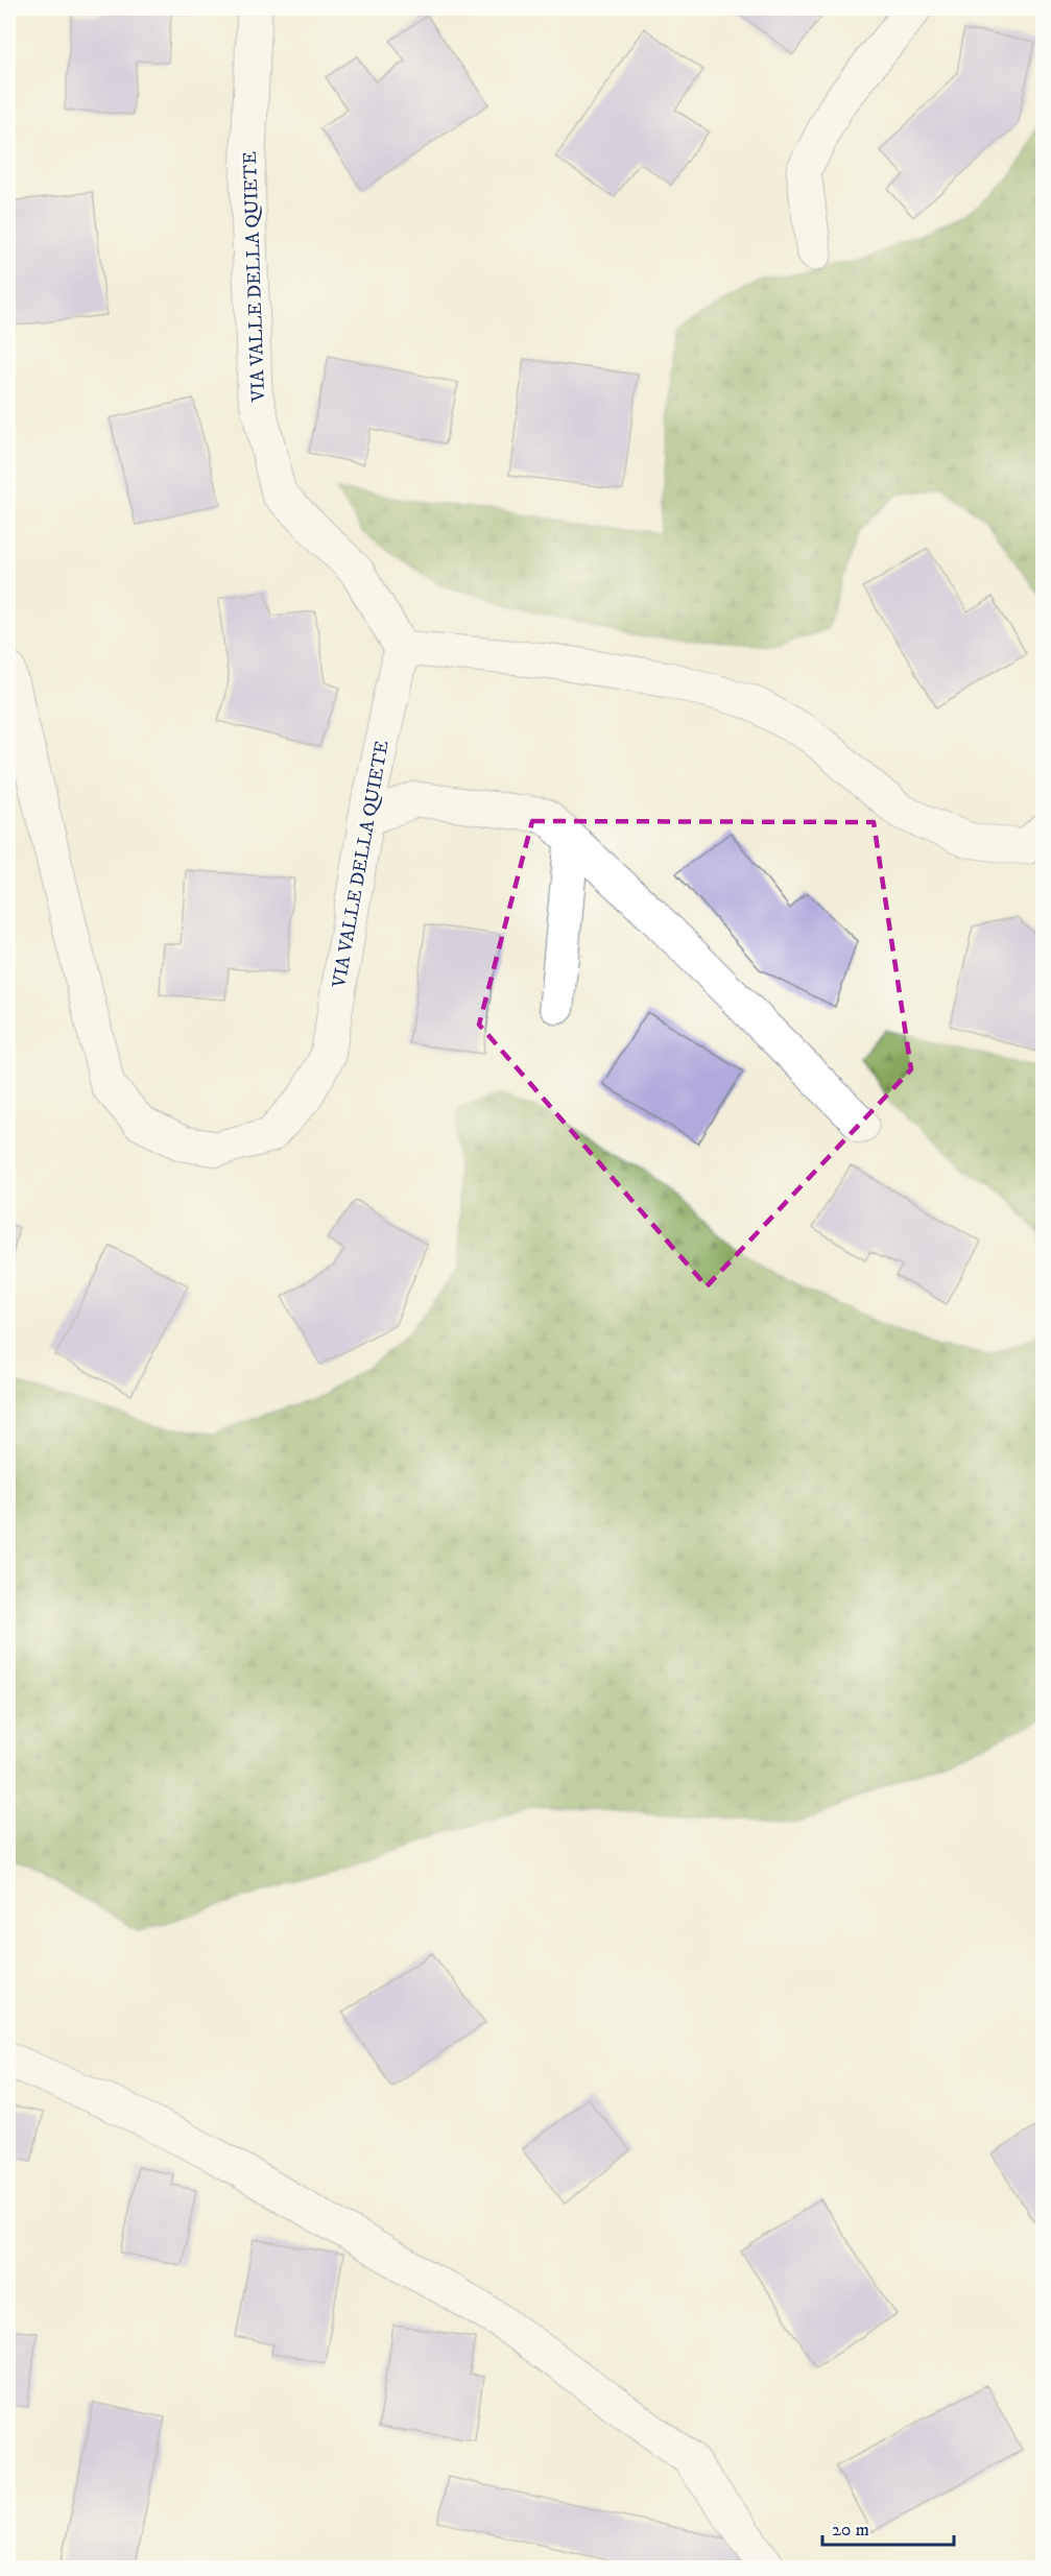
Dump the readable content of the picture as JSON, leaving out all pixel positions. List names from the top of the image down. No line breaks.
{"streets":{"street":["VIA VALLE DELLA QUIETE"]},"scale_bar":"20 m"}
